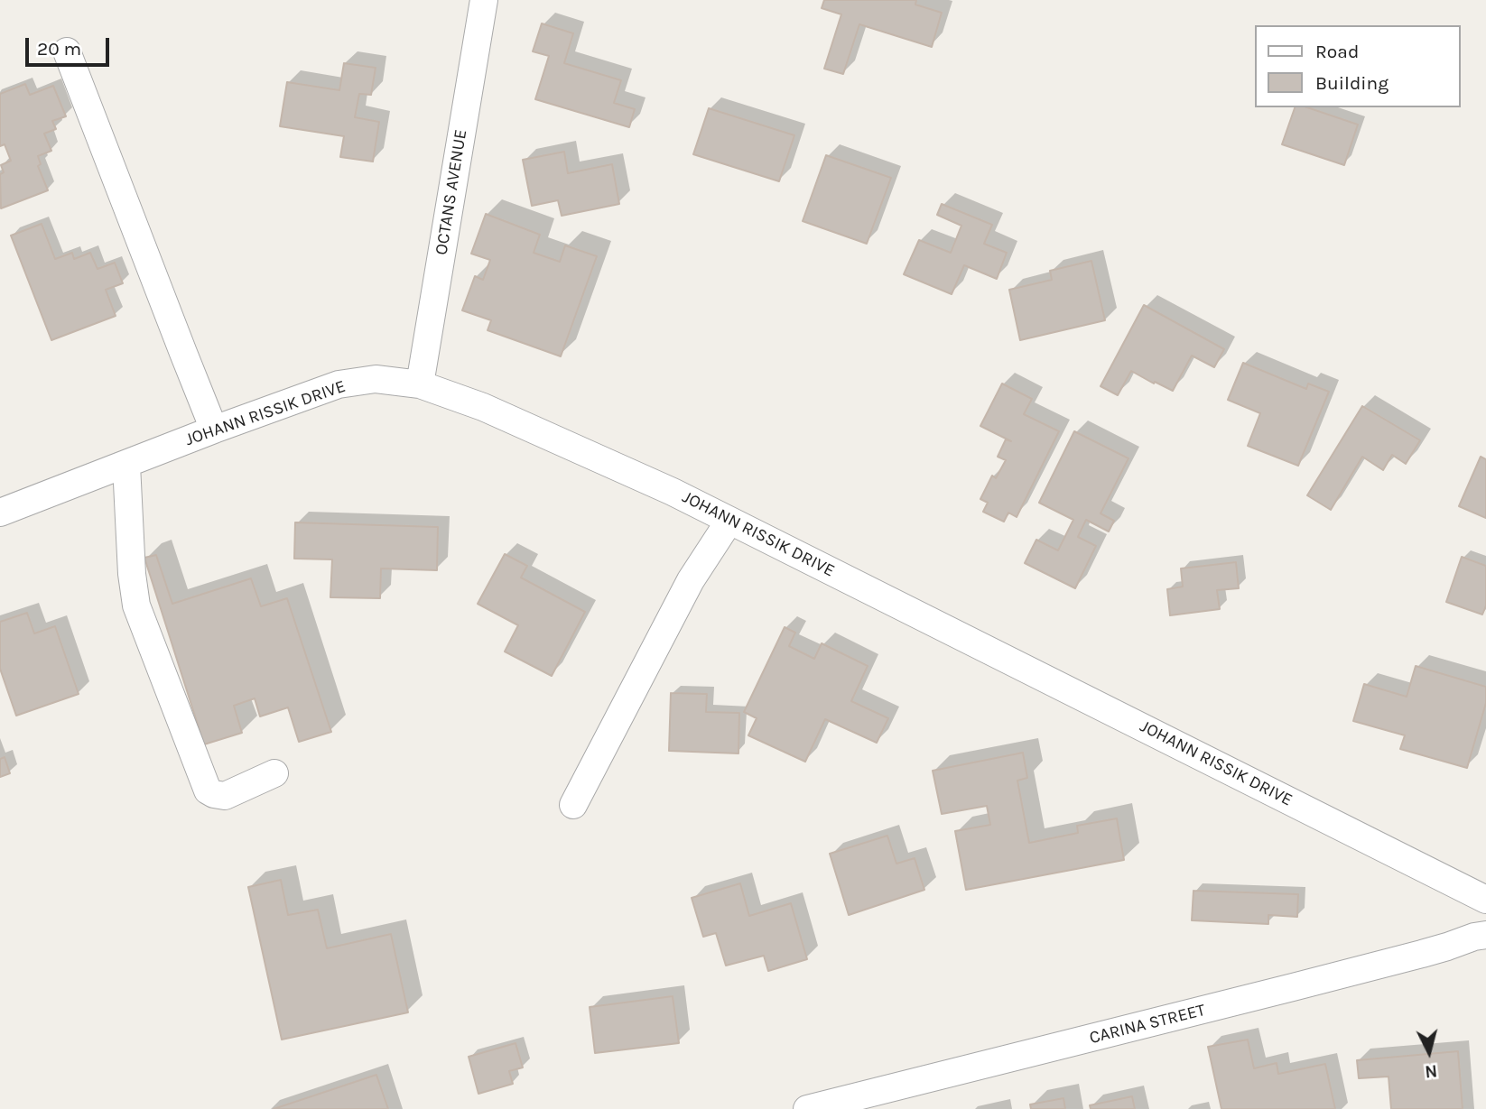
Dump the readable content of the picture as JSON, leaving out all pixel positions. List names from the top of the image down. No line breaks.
{"streets":{"street":["OCTANS AVENUE","JOHANN RISSIK DRIVE","CARINA STREET"]},"crossings":[["OCTANS AVENUE","JOHANN RISSIK DRIVE"]],"legend":["Road","Building"],"scale_bar":"20 m","north":"bottom"}
